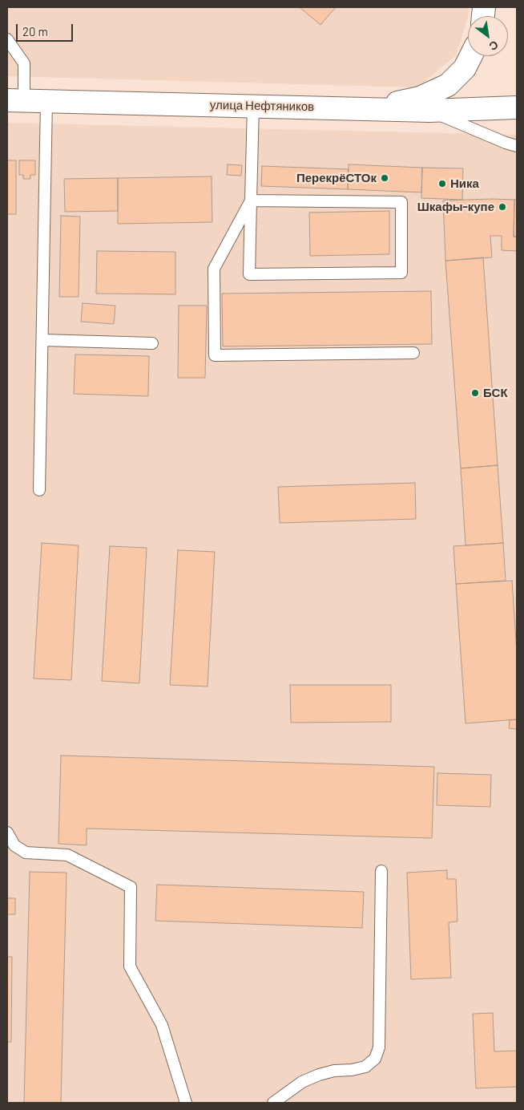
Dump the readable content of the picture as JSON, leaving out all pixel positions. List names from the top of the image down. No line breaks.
{"streets":{"main road":["улица Нефтяников"]},"places":["ПерекрёСТОк","Ника","Шкафы-купе","БСК"],"scale_bar":"20 m","north":"bottom right"}
